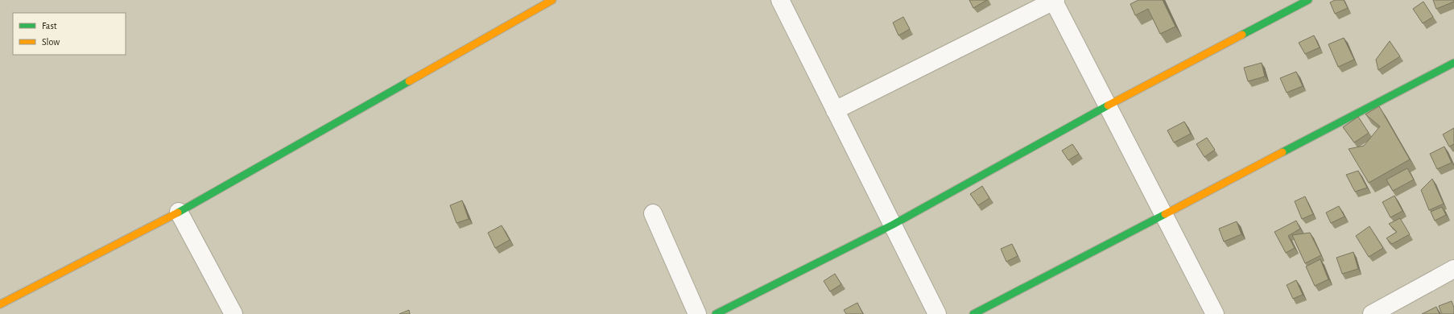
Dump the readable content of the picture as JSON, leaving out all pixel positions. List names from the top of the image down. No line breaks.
{"legend":["Fast","Slow"]}
